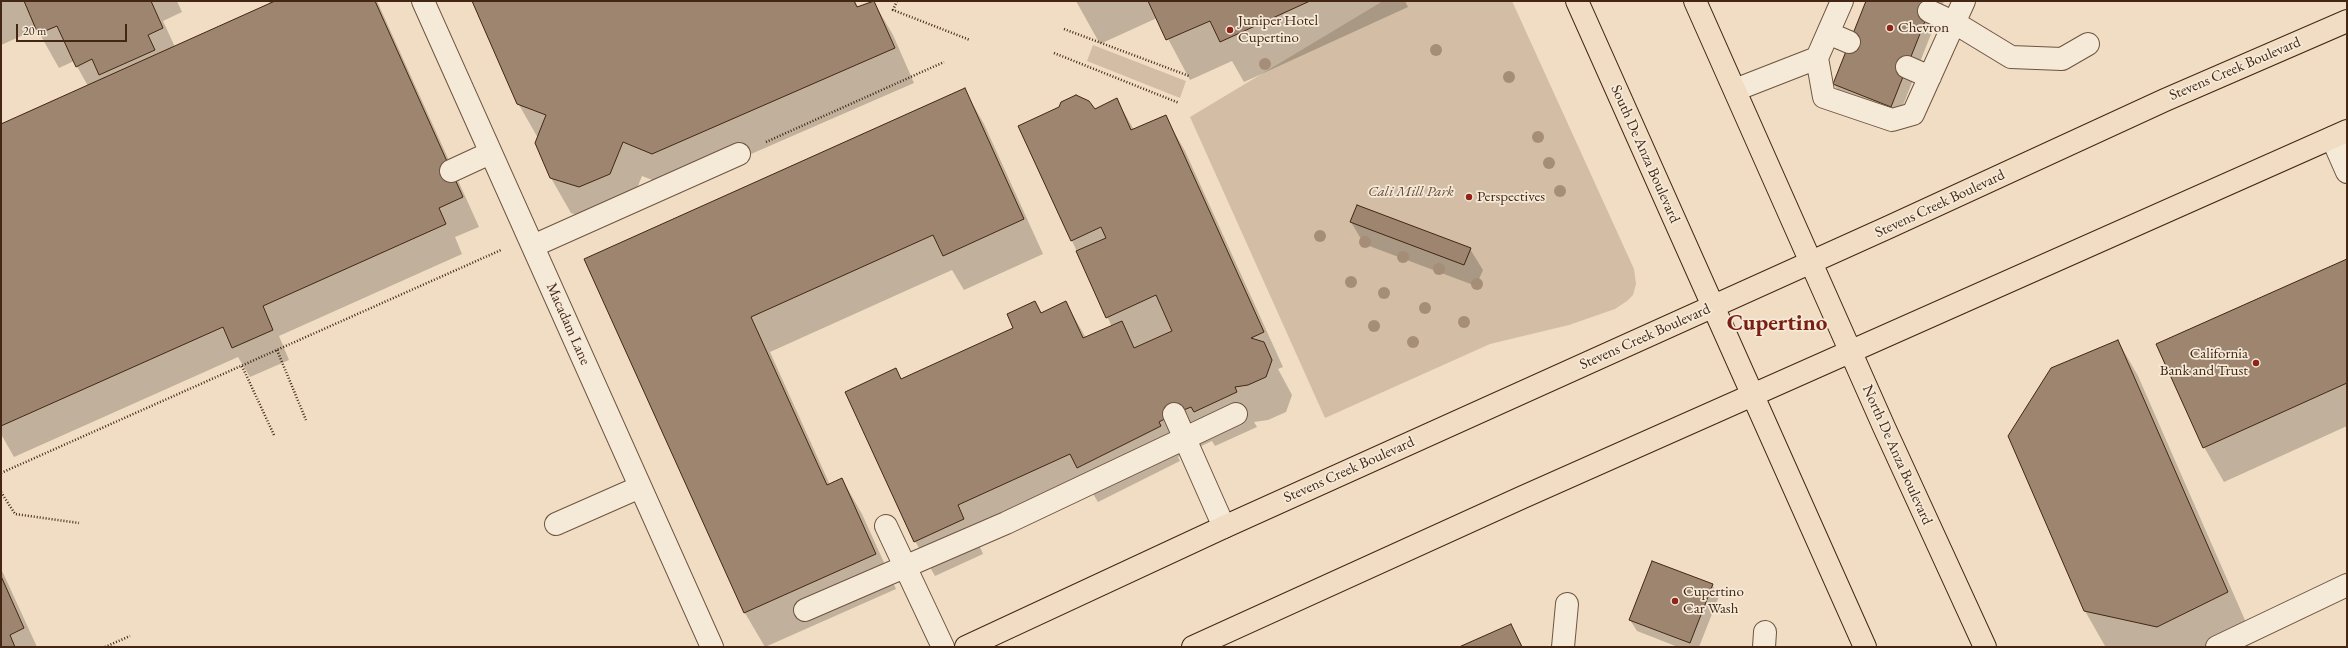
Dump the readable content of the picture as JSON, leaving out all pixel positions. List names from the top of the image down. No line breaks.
{"streets":{"main road":["Stevens Creek Boulevard","South De Anza Boulevard","North De Anza Boulevard"],"lane":["Macadam Lane"]},"crossings":[["Stevens Creek Boulevard","South De Anza Boulevard"],["Stevens Creek Boulevard","North De Anza Boulevard"]],"districts":["Cupertino"],"parks":["Cali Mill Park"],"places":["Chevron","Juniper Hotel Cupertino","Perspectives","California Bank and Trust","Cupertino Car Wash"],"scale_bar":"20 m"}
